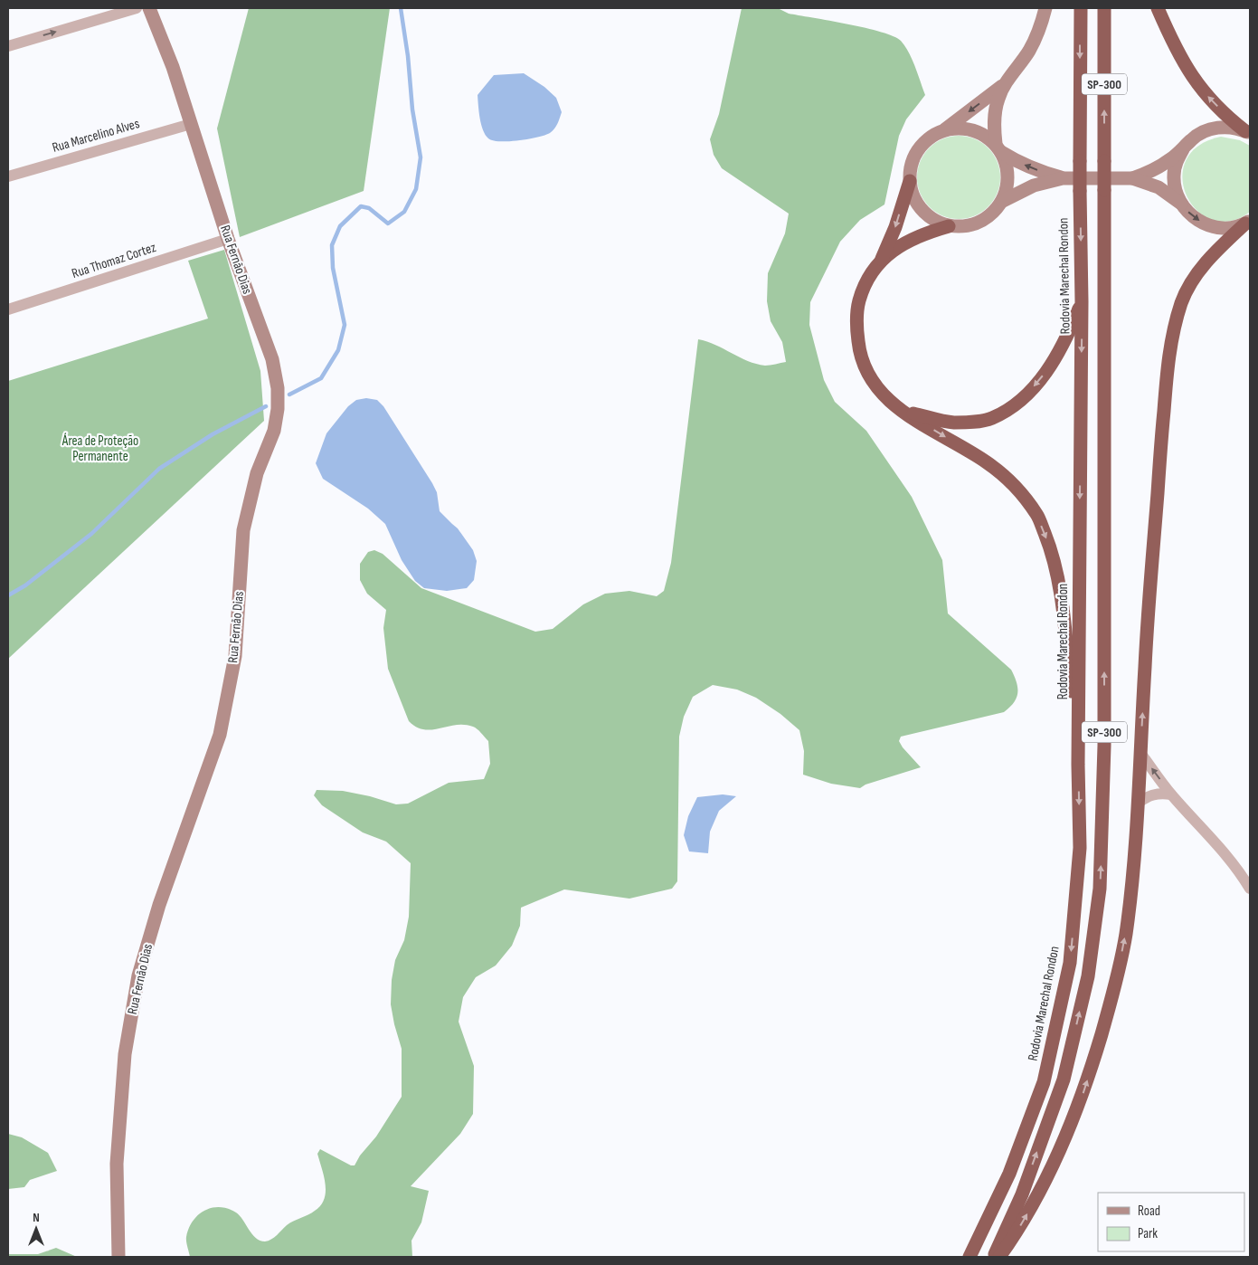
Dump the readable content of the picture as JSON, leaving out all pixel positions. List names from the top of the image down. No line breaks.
{"streets":{"highway":["SP-300","Rodovia Marechal Rondon"],"street":["Rua Marcelino Alves","Rua Fernão Dias","Rua Thomaz Cortez"]},"crossings":[["Rua Marcelino Alves","Rua Fernão Dias"],["Rua Fernão Dias","Rua Thomaz Cortez"]],"parks":["Área de Proteção Permanente"],"legend":["Road","Park"],"north":"top"}
